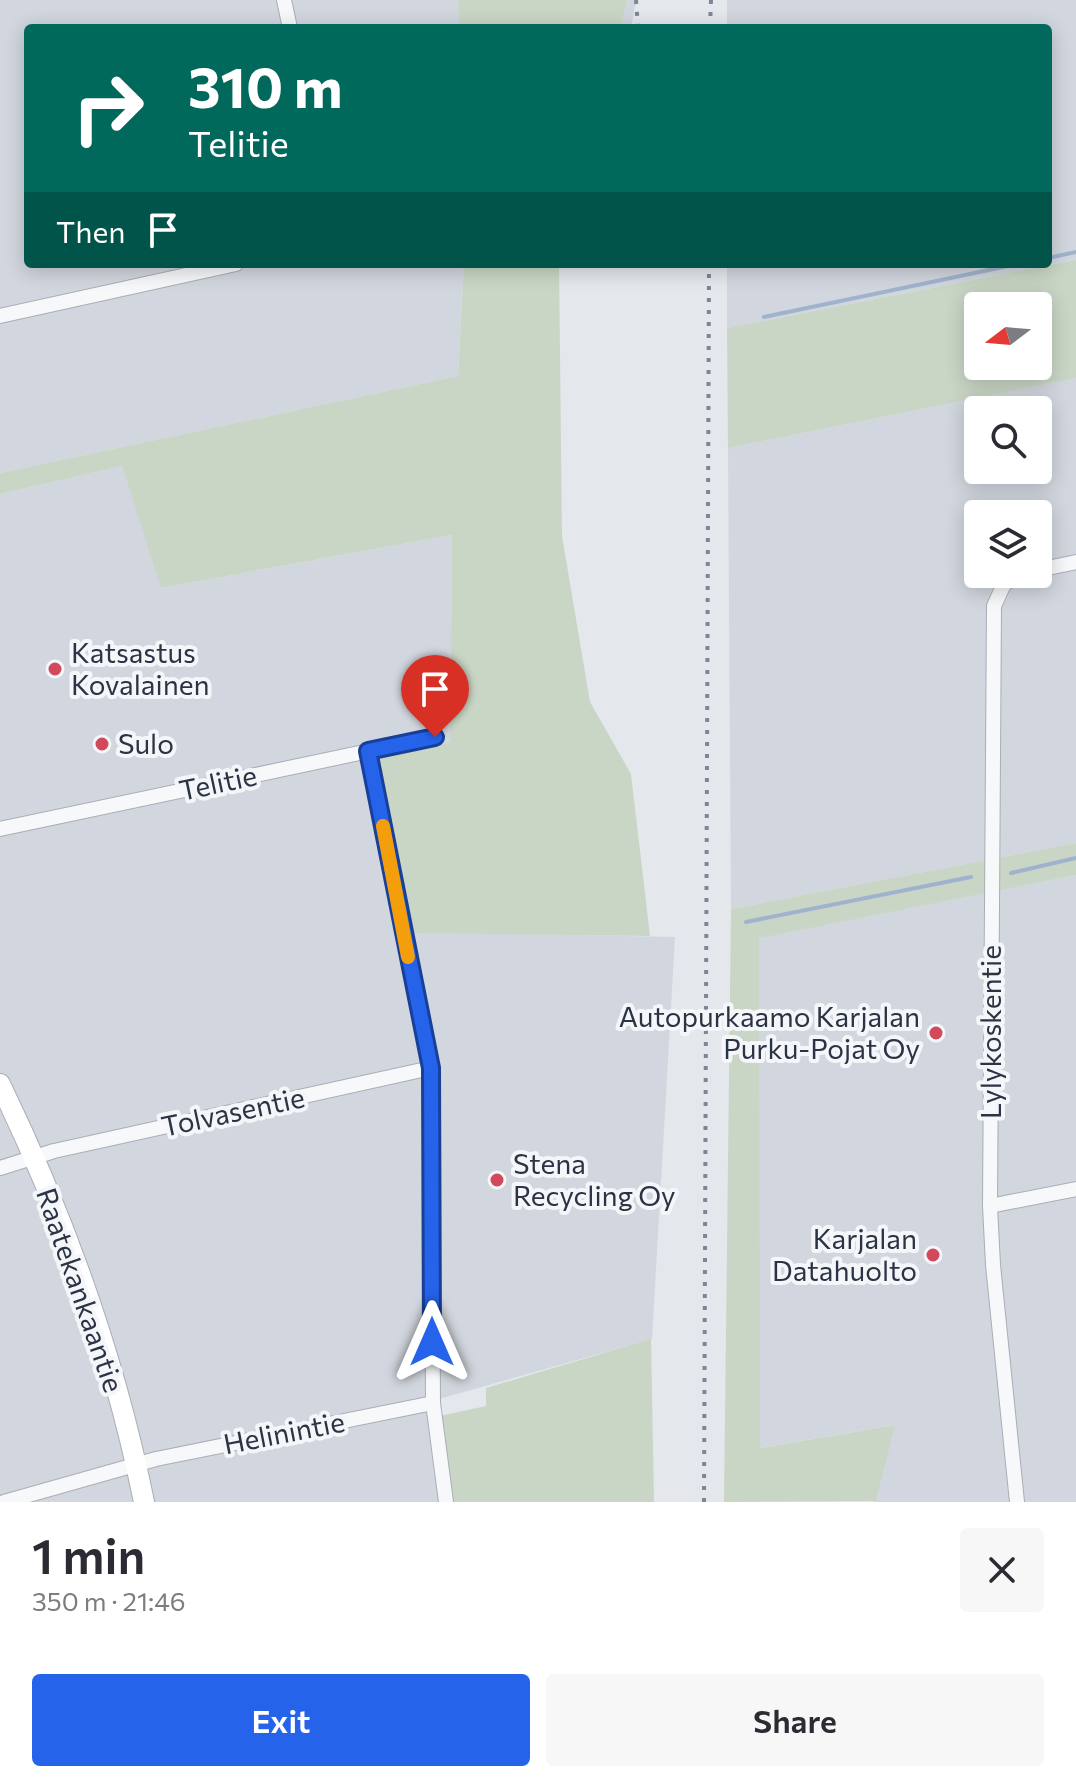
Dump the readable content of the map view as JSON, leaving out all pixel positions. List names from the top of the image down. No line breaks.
{"streets":{"main road":["Raatekankaantie"],"street":["Telitie","Lylykoskentie","Tolvasentie","Helinintie"]},"crossings":[["Tolvasentie","Raatekankaantie"],["Raatekankaantie","Helinintie"]],"places":["Katsastus Kovalainen","Sulo","Autopurkaamo Karjalan Purku-Pojat Oy","Stena Recycling Oy","Karjalan Datahuolto"],"north":"left","page":{"turn":["310 m","Telitie"],"then":"Then","heading":["1 min","350 m · 21:46"],"buttons":["Exit","Share"]}}
